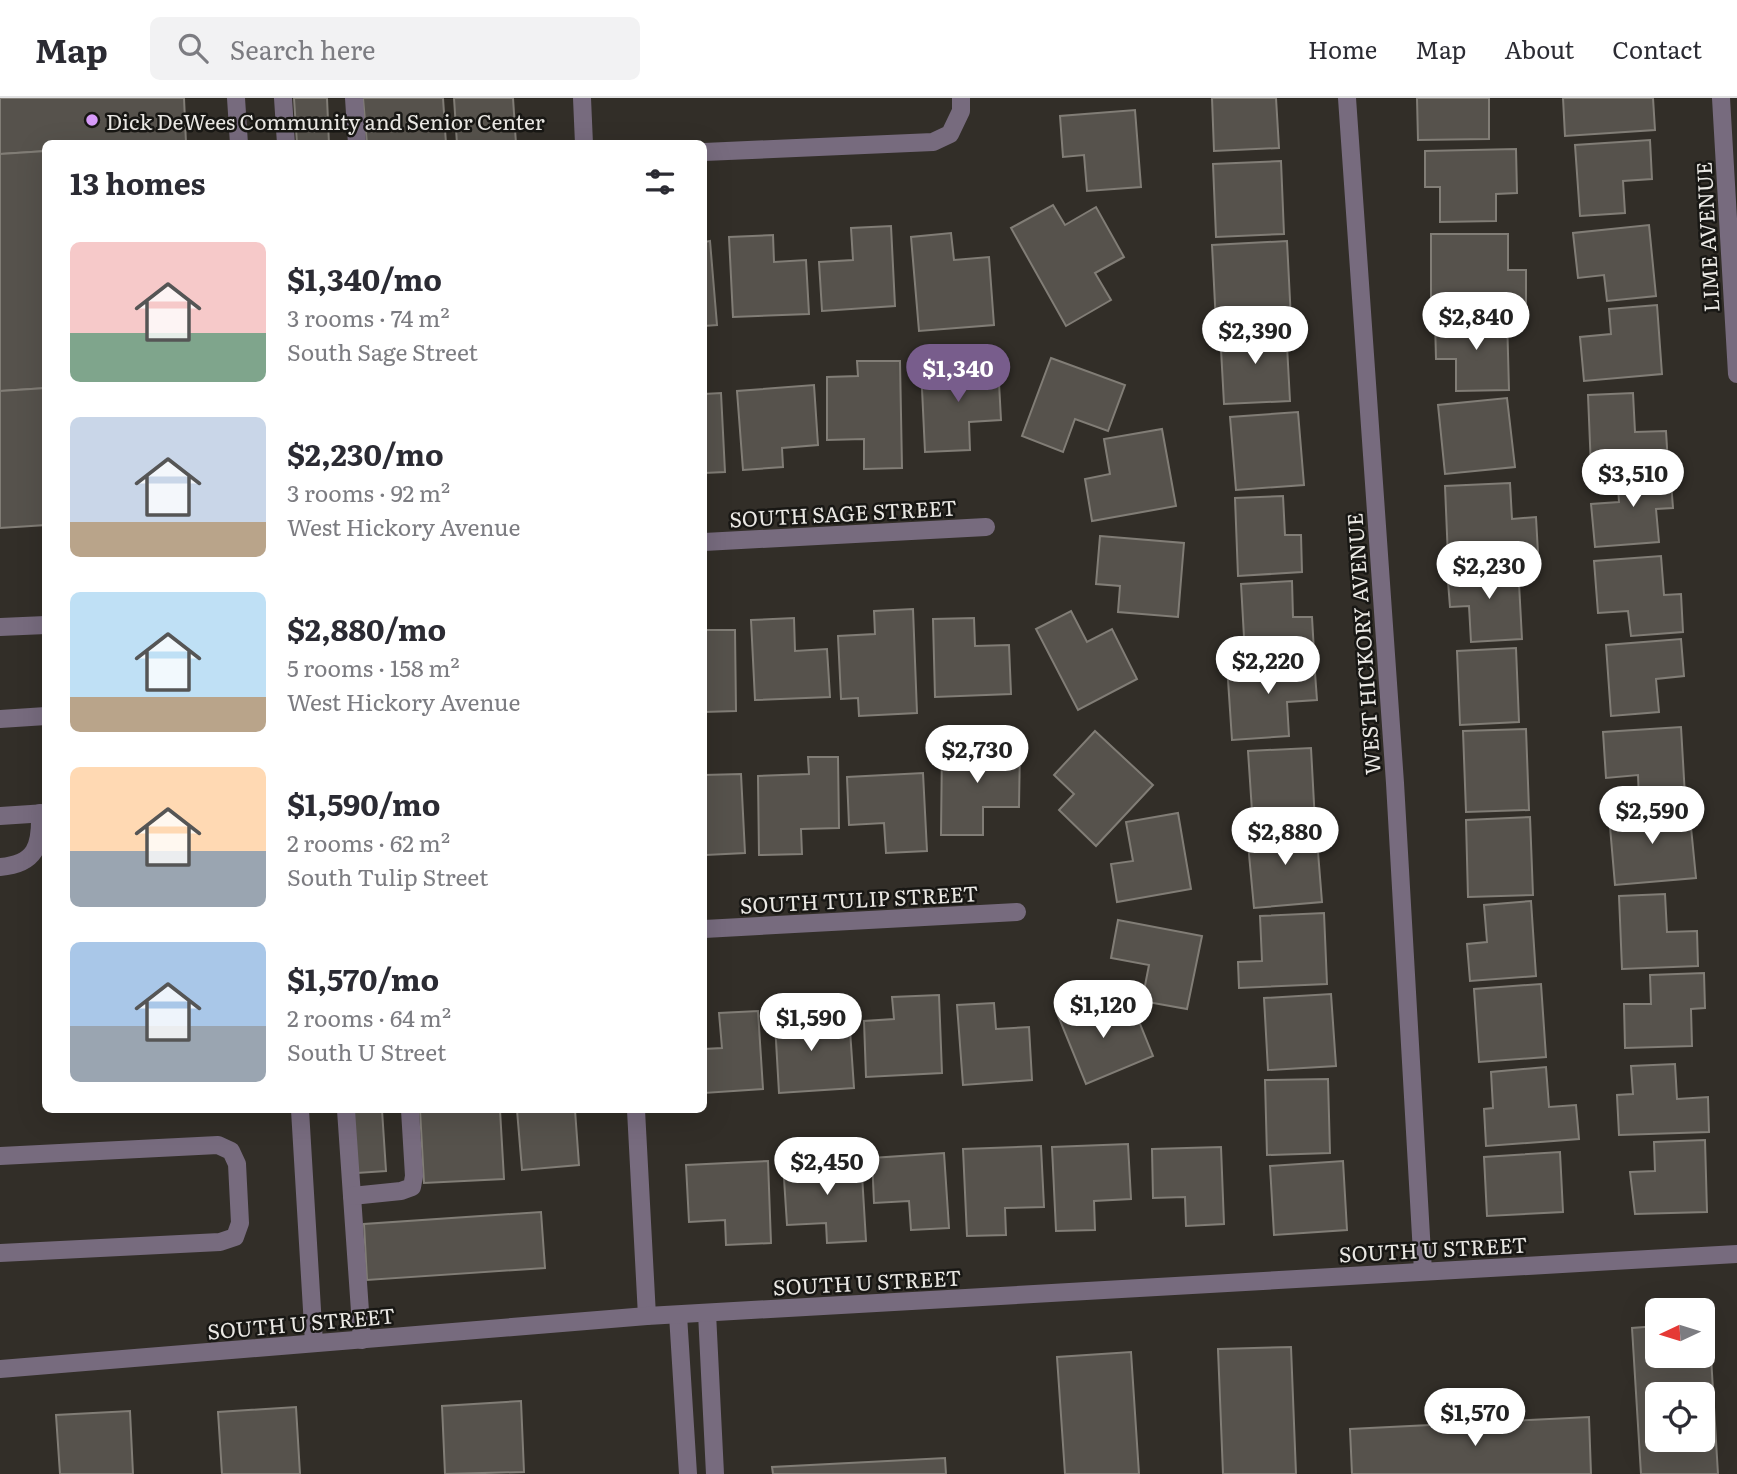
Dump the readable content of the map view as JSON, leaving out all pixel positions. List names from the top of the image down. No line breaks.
{"streets":{"street":["LIME AVENUE","SOUTH SAGE STREET","WEST HICKORY AVENUE","SOUTH TULIP STREET","SOUTH U STREET"]},"crossings":[["WEST HICKORY AVENUE","SOUTH U STREET"]],"places":["Dick DeWees Community and Senior Center"],"north":"left","page":{"header":"Map","search":"Search here","nav":["Home","Map","About","Contact"],"heading":"13 homes","list":[{"name":"$1,340/mo","note":"3 rooms · 74 m² · South Sage Street"},{"name":"$2,230/mo","note":"3 rooms · 92 m² · West Hickory Avenue"},{"name":"$2,880/mo","note":"5 rooms · 158 m² · West Hickory Avenue"},{"name":"$1,590/mo","note":"2 rooms · 62 m² · South Tulip Street"},{"name":"$1,570/mo","note":"2 rooms · 64 m² · South U Street"}],"price":["$2,840","$2,390","$1,340","$3,510","$2,230","$2,220","$2,730","$2,590","$2,880","$1,120","$1,590","$2,450","$1,570"]}}
